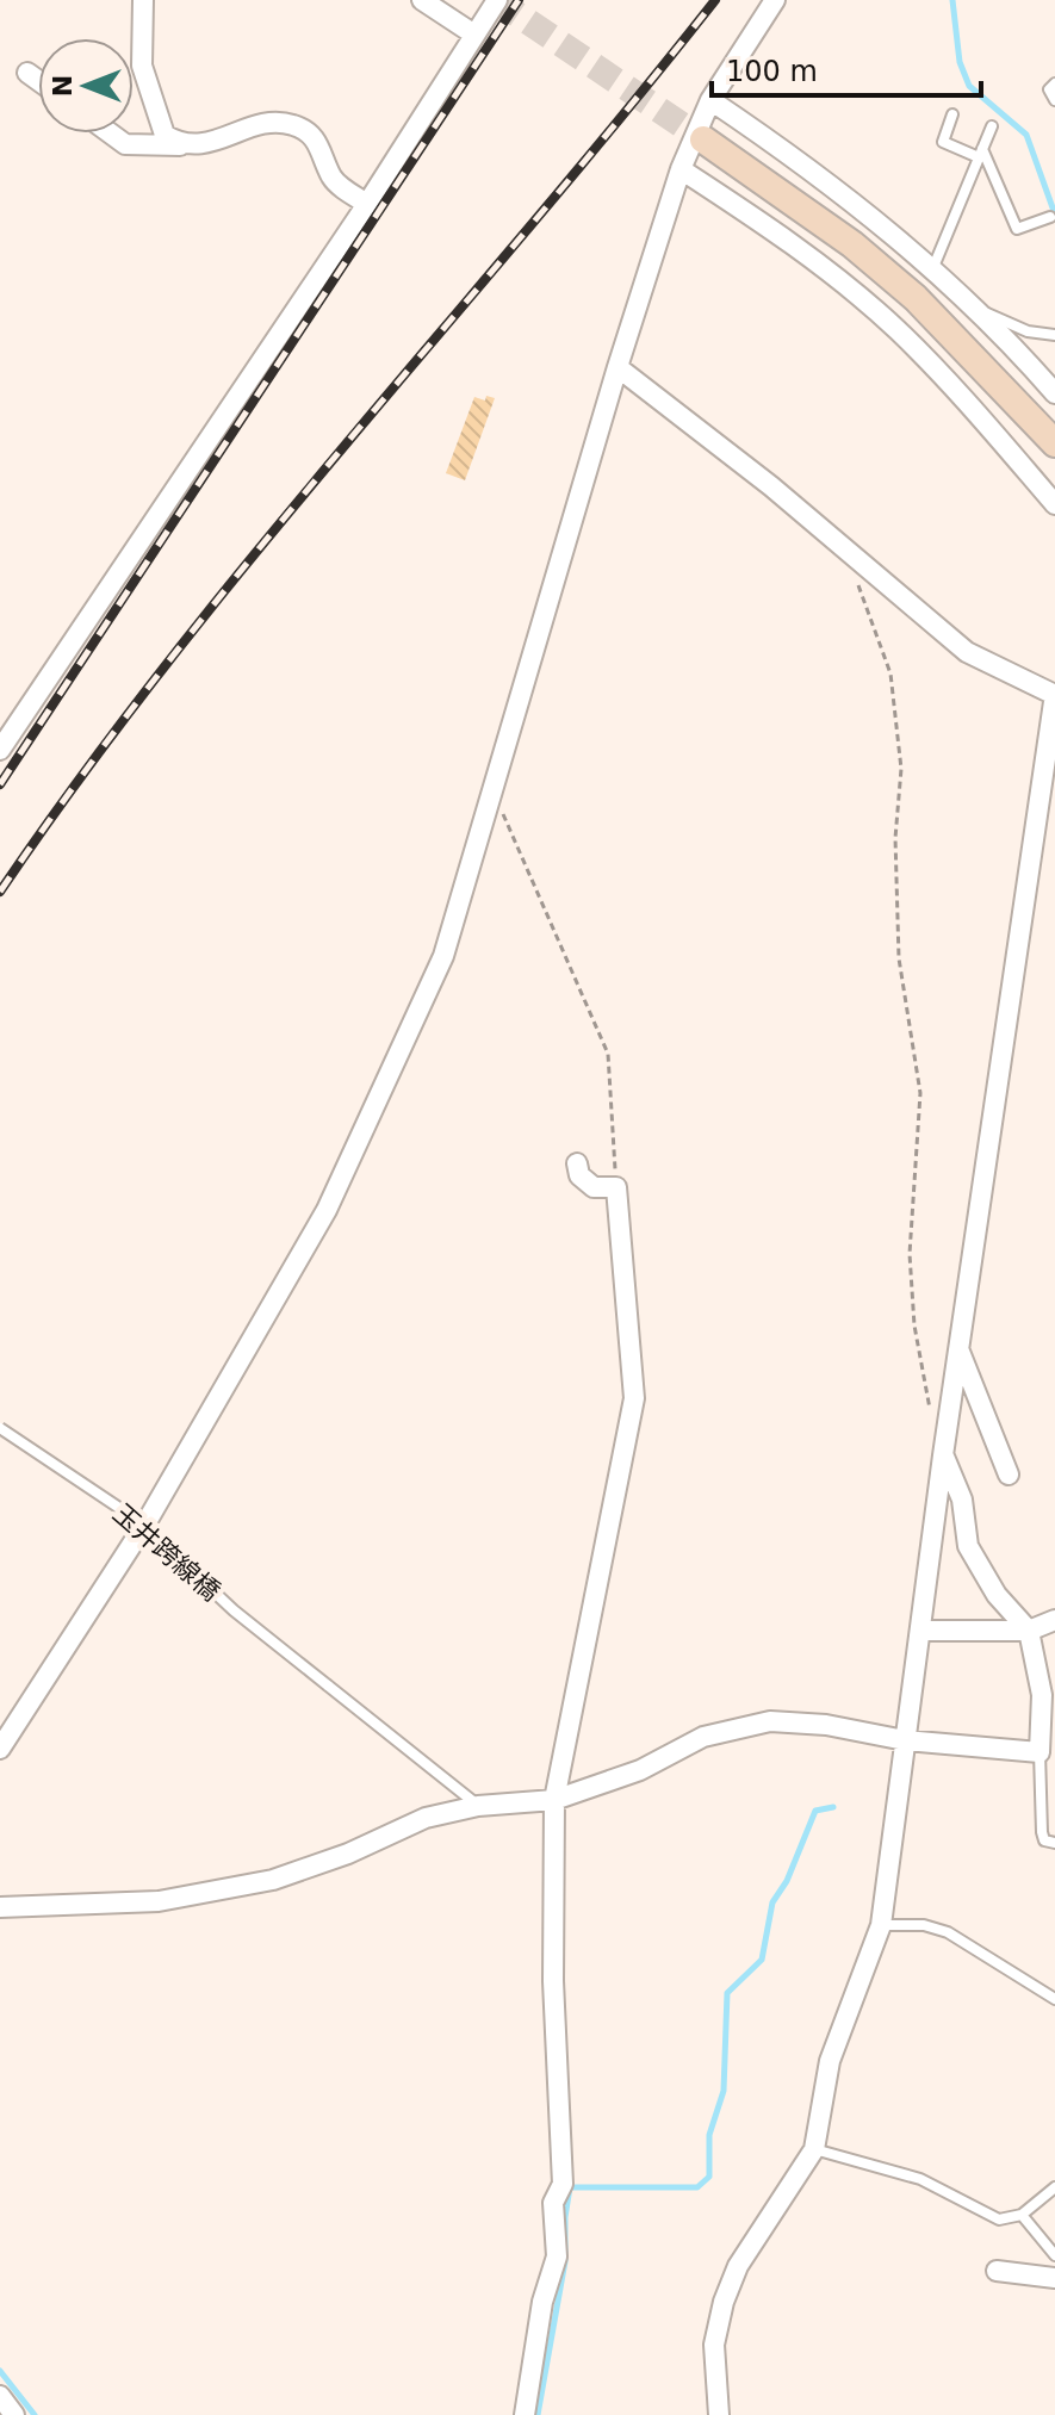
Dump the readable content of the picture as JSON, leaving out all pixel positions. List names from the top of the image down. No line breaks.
{"streets":{"lane":["玉井跨線橋"]},"scale_bar":"100 m","north":"left"}
